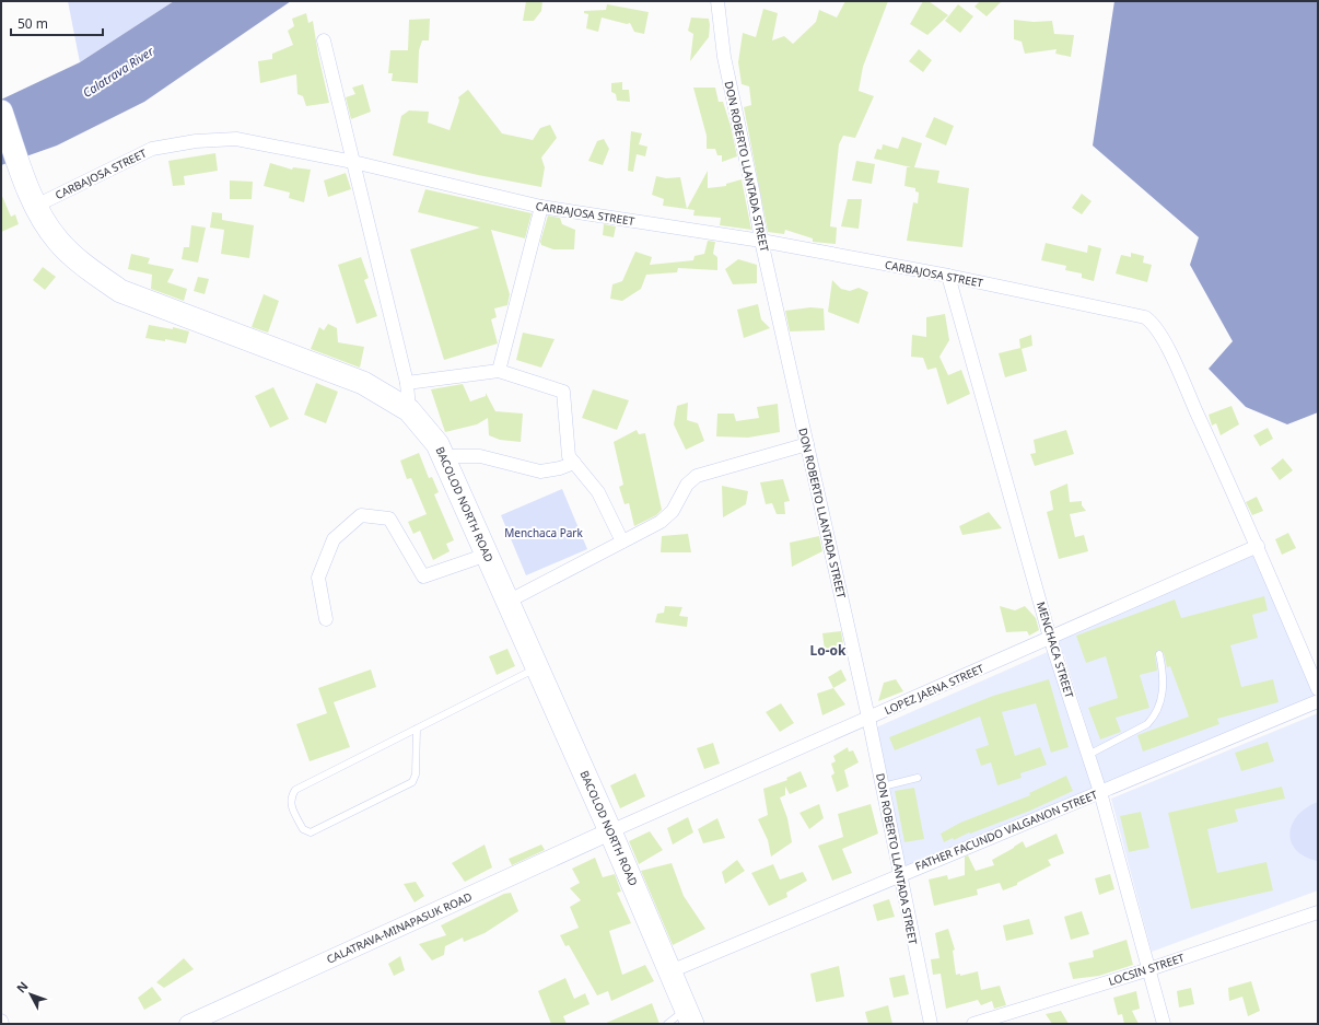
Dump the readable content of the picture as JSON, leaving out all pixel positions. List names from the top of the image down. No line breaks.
{"streets":{"highway":["BACOLOD NORTH ROAD"],"main road":["CALATRAVA-MINAPASUK ROAD"],"street":["DON ROBERTO LLANTADA STREET","CARBAJOSA STREET","MENCHACA STREET","LOPEZ JAENA STREET","FATHER FACUNDO VALGANON STREET","LOCSIN STREET"]},"crossings":[["DON ROBERTO LLANTADA STREET","CARBAJOSA STREET"],["DON ROBERTO LLANTADA STREET","LOPEZ JAENA STREET"],["DON ROBERTO LLANTADA STREET","FATHER FACUNDO VALGANON STREET"],["CARBAJOSA STREET","BACOLOD NORTH ROAD"],["CARBAJOSA STREET","MENCHACA STREET"],["CARBAJOSA STREET","LOPEZ JAENA STREET"],["BACOLOD NORTH ROAD","LOPEZ JAENA STREET"],["BACOLOD NORTH ROAD","FATHER FACUNDO VALGANON STREET"],["BACOLOD NORTH ROAD","CALATRAVA-MINAPASUK ROAD"],["MENCHACA STREET","LOPEZ JAENA STREET"],["MENCHACA STREET","FATHER FACUNDO VALGANON STREET"],["MENCHACA STREET","LOCSIN STREET"],["LOPEZ JAENA STREET","CALATRAVA-MINAPASUK ROAD"]],"districts":["Lo-ok"],"water":["Calatrava River"],"parks":["Menchaca Park"],"scale_bar":"50 m","north":"top left"}
